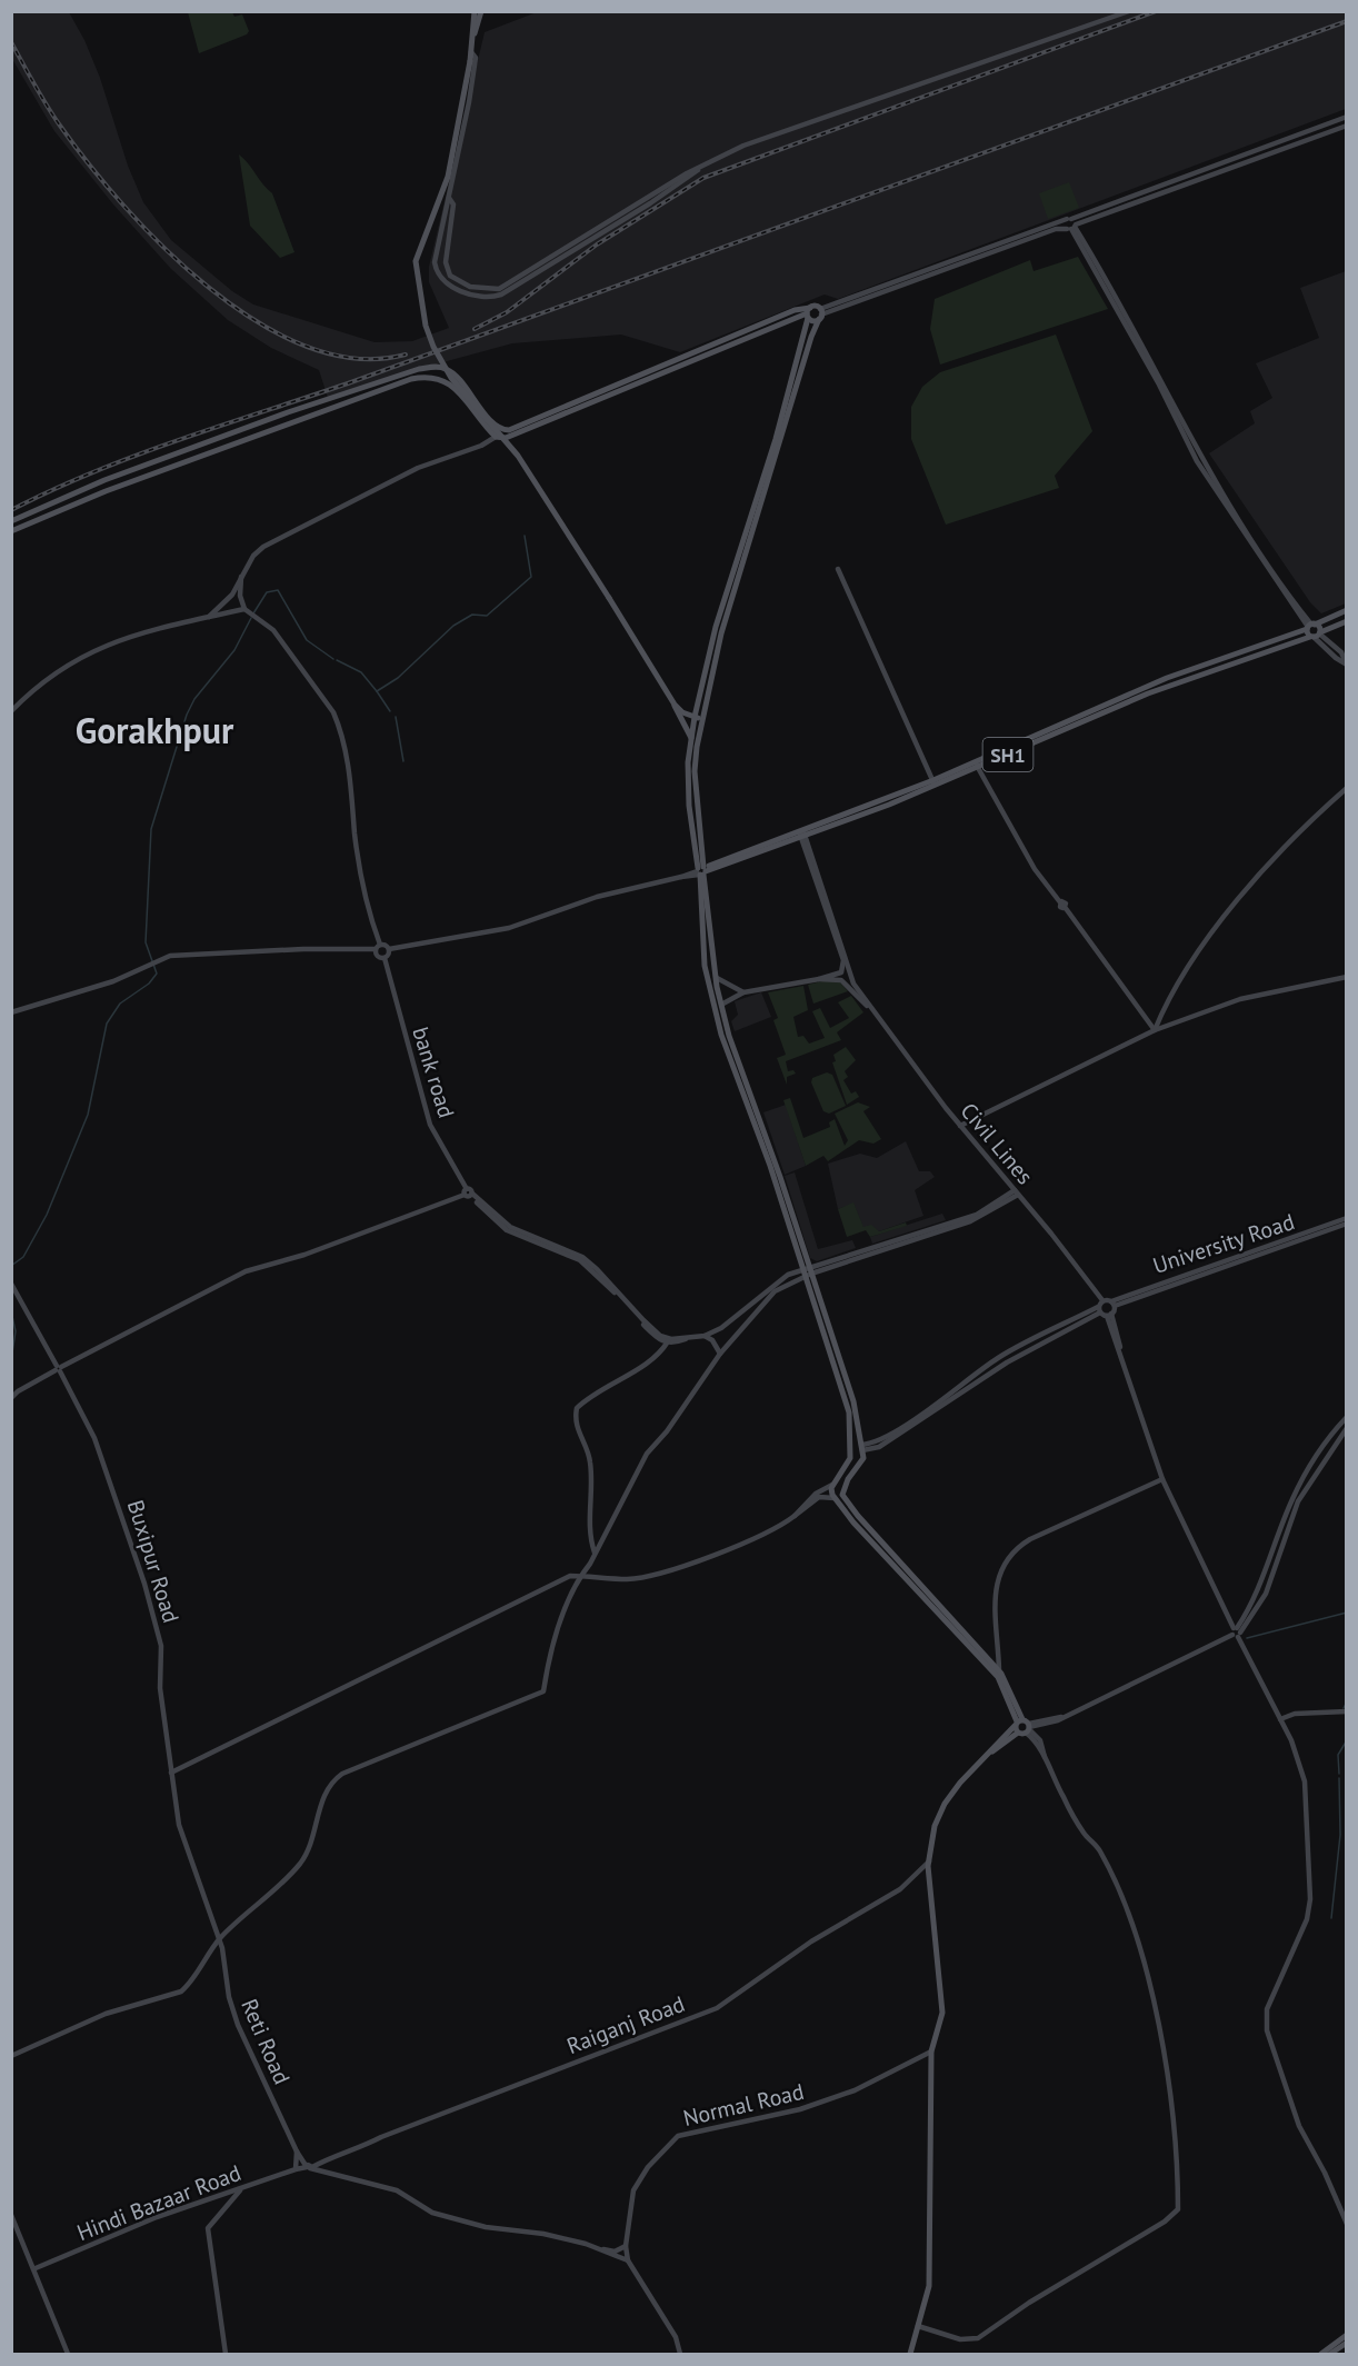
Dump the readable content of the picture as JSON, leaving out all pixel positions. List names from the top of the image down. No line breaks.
{"streets":{"main road":["SH1","bank road","Civil Lines","University Road","Buxipur Road","Raiganj Road","Reti Road","Normal Road","Hindi Bazaar Road"]},"crossings":[["Buxipur Road","Reti Road"],["Raiganj Road","Hindi Bazaar Road"]],"districts":["Gorakhpur"]}
